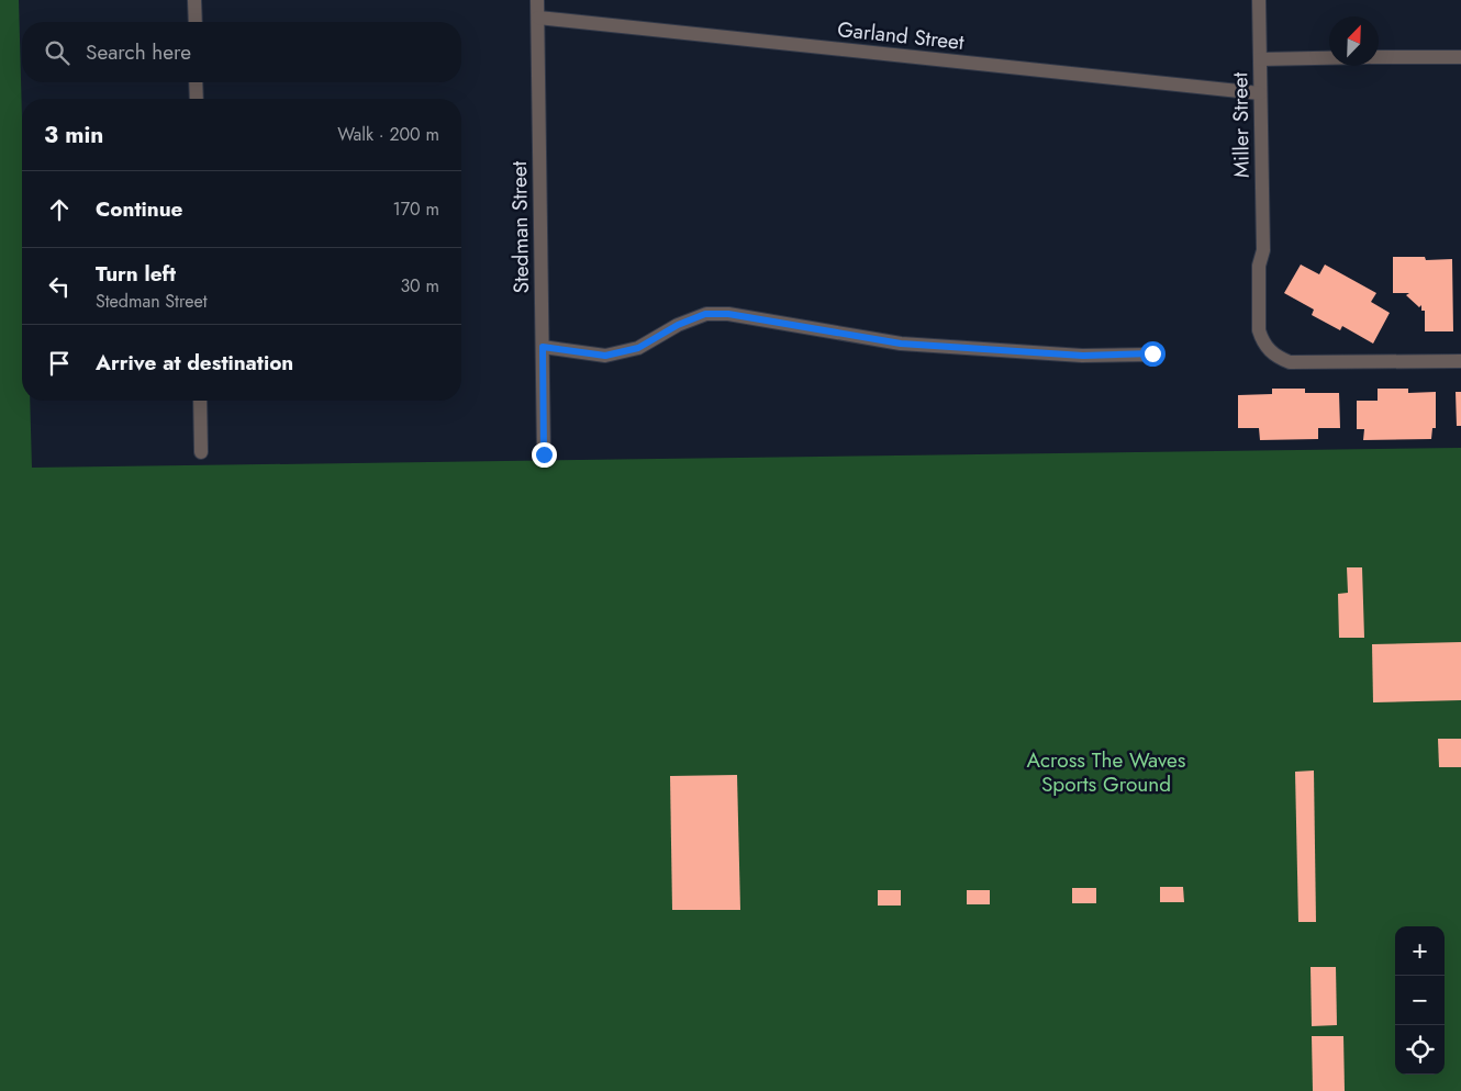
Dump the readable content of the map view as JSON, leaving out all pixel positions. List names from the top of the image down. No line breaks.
{"streets":{"street":["Garland Street","Miller Street","Stedman Street"]},"crossings":[["Garland Street","Miller Street"],["Garland Street","Stedman Street"]],"parks":["Across The Waves Sports Ground"],"north":"top right","page":{"search":"Search here","heading":["3 min","Walk · 200 m"],"list":[["Continue","170 m"],["Turn left","Stedman Street","30 m"],"Arrive at destination"],"map_buttons":["+","−"]}}
